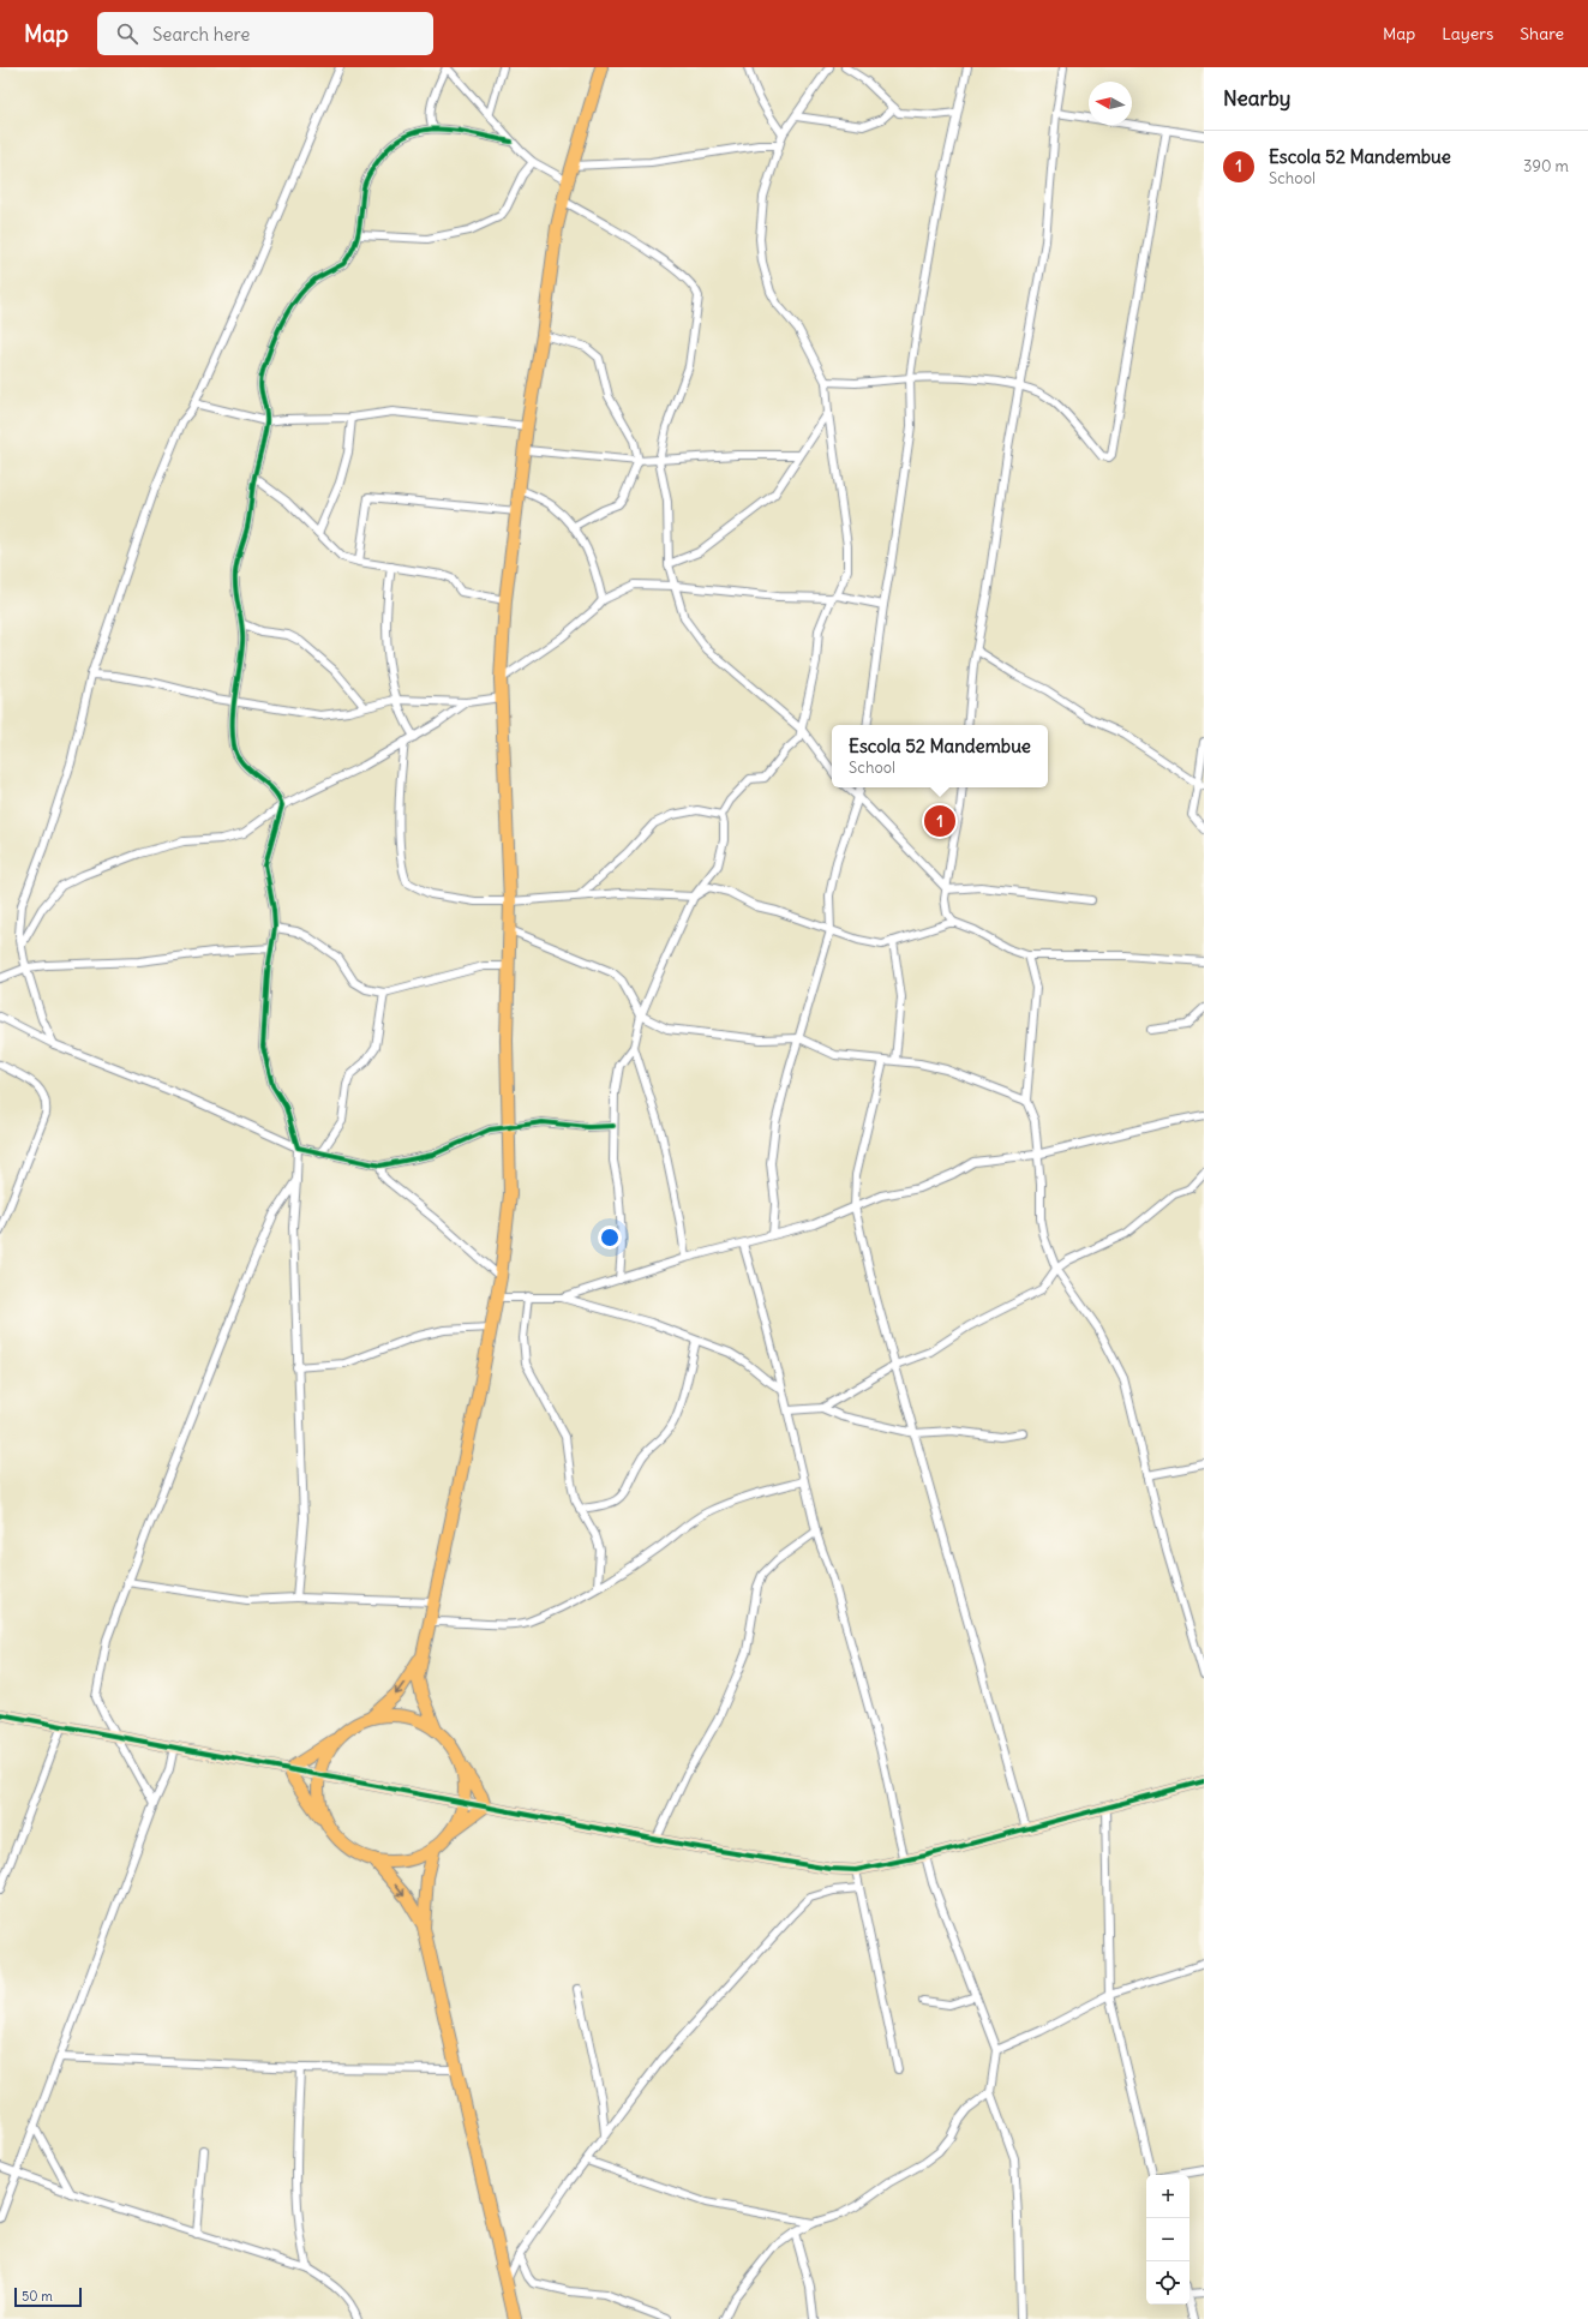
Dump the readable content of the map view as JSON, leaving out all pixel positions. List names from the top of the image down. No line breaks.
{"scale_bar":"50 m","north":"left","page":{"header":"Map","search":"Search here","nav":["Map","Layers","Share"],"heading":"Nearby","list":[{"mark":"1","name":"Escola 52 Mandembue","note":"School","value":"390 m"}],"popup":["Escola 52 Mandembue","School"],"pins":"1","map_buttons":["+","−"],"scale":"50 m"}}
